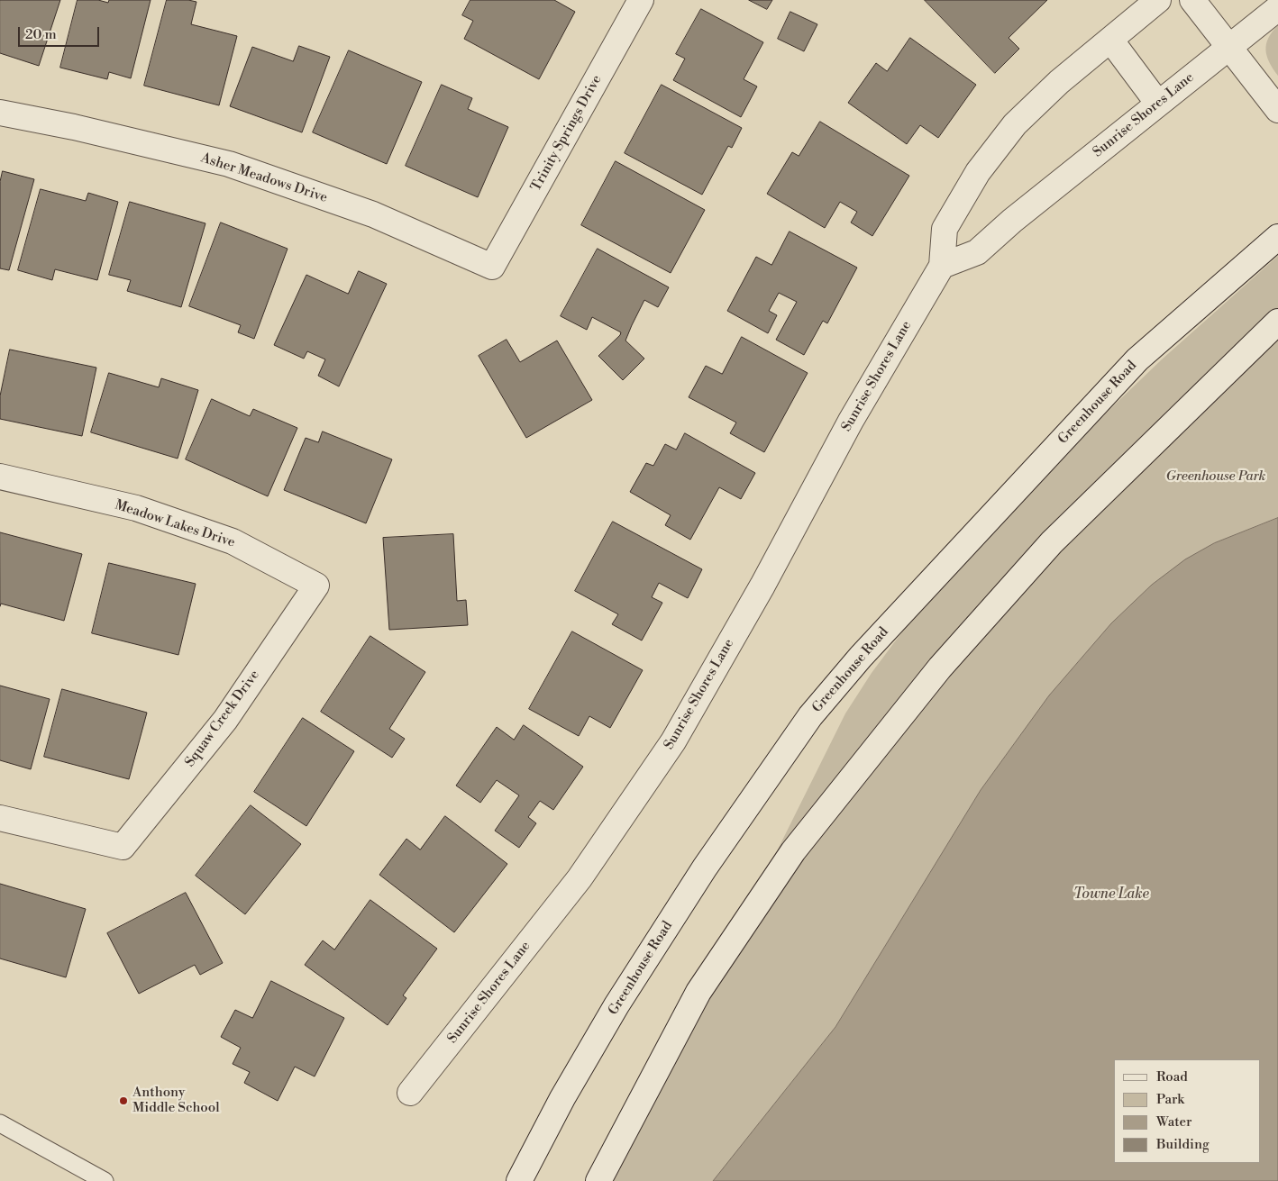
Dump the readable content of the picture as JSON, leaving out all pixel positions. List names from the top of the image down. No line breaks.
{"streets":{"street":["Sunrise Shores Lane","Trinity Springs Drive","Asher Meadows Drive","Greenhouse Road","Meadow Lakes Drive","Squaw Creek Drive"]},"crossings":[["Trinity Springs Drive","Asher Meadows Drive"],["Meadow Lakes Drive","Squaw Creek Drive"]],"water":["Towne Lake"],"parks":["Greenhouse Park"],"places":["Anthony Middle School"],"legend":["Road","Park","Water","Building"],"scale_bar":"20 m"}
